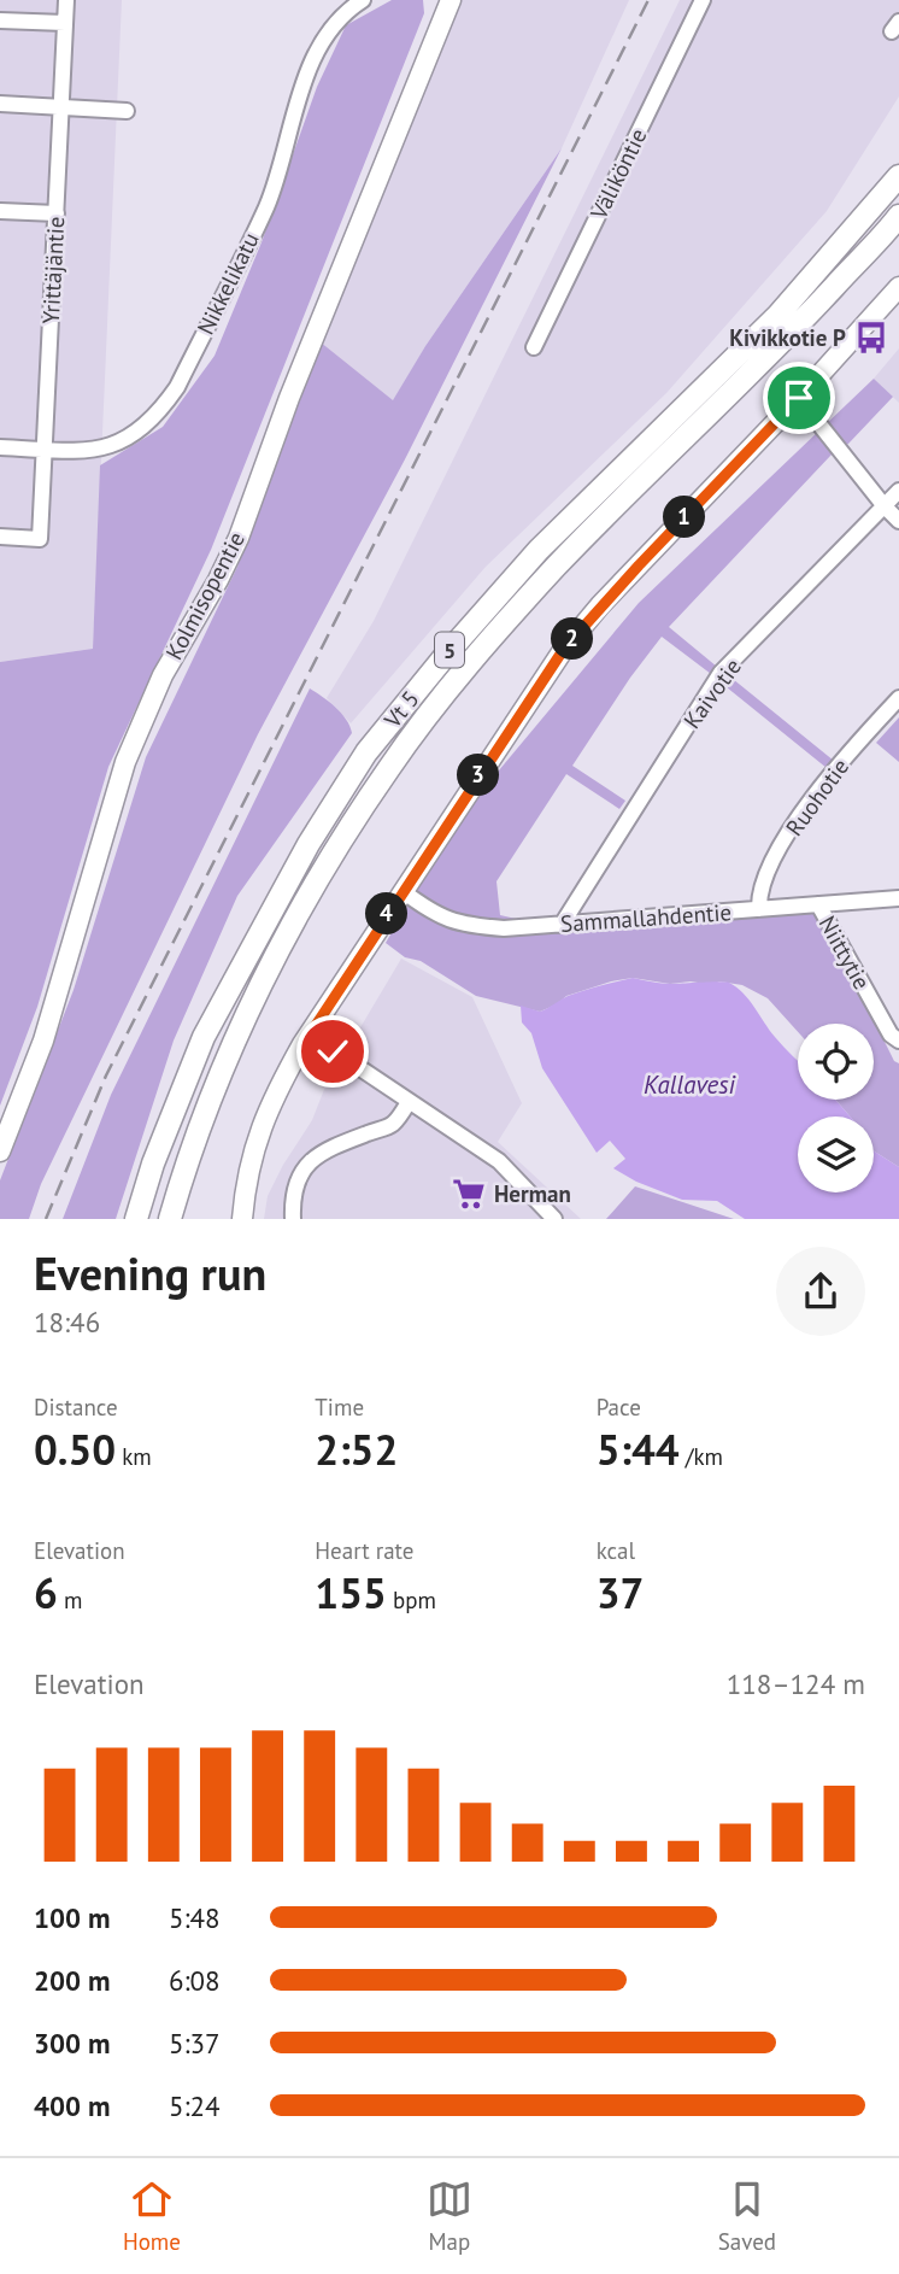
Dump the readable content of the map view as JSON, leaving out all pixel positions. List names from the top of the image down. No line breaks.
{"streets":{"highway":["5","Vt 5"],"main road":["Kolmisopentie"],"street":["Väliköntie","Yrittäjäntie","Nikkelikatu","Kaivotie","Ruohotie","Sammallahdentie","Niittytie"]},"crossings":[["Yrittäjäntie","Nikkelikatu"],["Kaivotie","Sammallahdentie"],["Ruohotie","Sammallahdentie"],["Sammallahdentie","Niittytie"]],"water":["Kallavesi"],"places":{"bus stop":["Kivikkotie P"],"supermarket":["Herman"]},"page":{"pins":["1","2","3","4"],"heading":["Evening run","18:46"],"stats":[["Distance","0.50 km"],["Time","2:52"],["Pace","5:44 /km"],["Elevation","6 m"],["Heart rate","155 bpm"],["kcal","37"]],"chart":["Elevation","118–124 m"],"list":[{"name":"100 m","note":"5:48"},{"name":"200 m","note":"6:08"},{"name":"300 m","note":"5:37"},{"name":"400 m","note":"5:24"}],"tabs":["Home","Map","Saved"]}}
